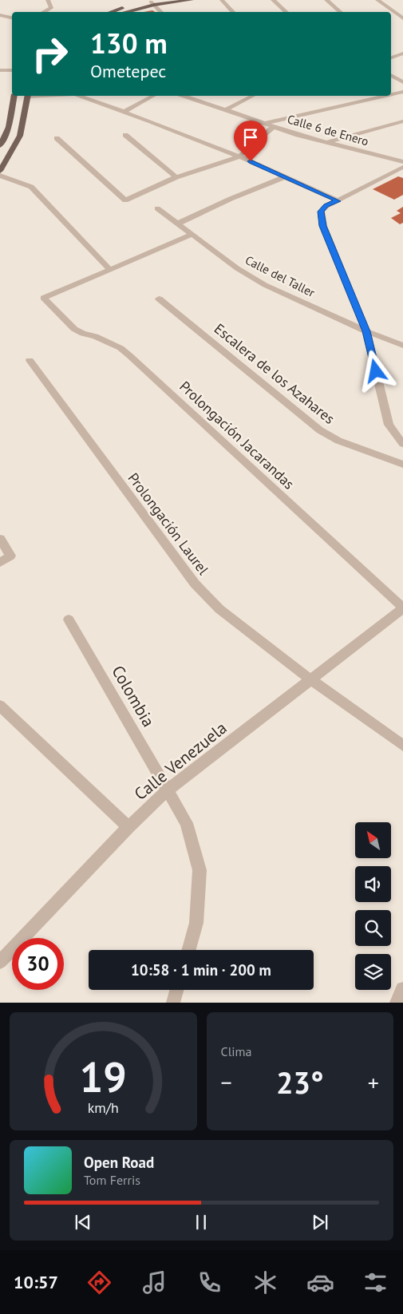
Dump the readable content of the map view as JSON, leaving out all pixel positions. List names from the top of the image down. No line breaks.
{"streets":{"street":["Calle 6 de Enero","Calle del Taller","Escalera de los Azahares","Prolongación Jacarandas","Prolongación Laurel","Colombia","Calle Venezuela"]},"crossings":[["Prolongación Jacarandas","Calle Venezuela"],["Prolongación Laurel","Calle Venezuela"],["Colombia","Calle Venezuela"]],"north":"top left","page":{"turn":["130 m","Ometepec"],"limit":"30","trip":"10:58 · 1 min · 200 m","tile":"Clima","heat":["−","23°","+"],"song":["Open Road","Tom Ferris"],"tabs":"10:57","gauge":["19","km/h"]}}
